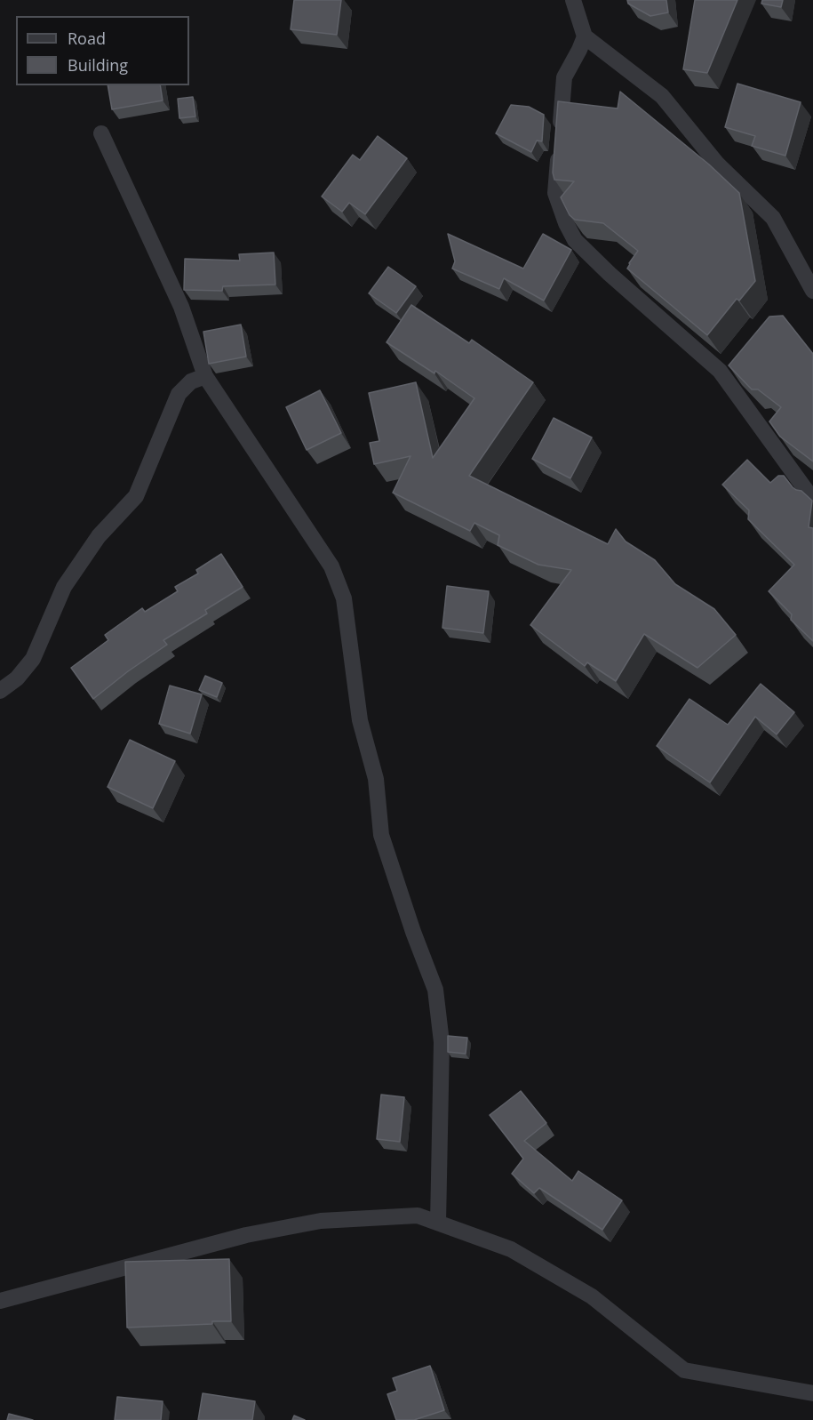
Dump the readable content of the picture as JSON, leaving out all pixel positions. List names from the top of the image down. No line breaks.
{"legend":["Road","Building"]}
